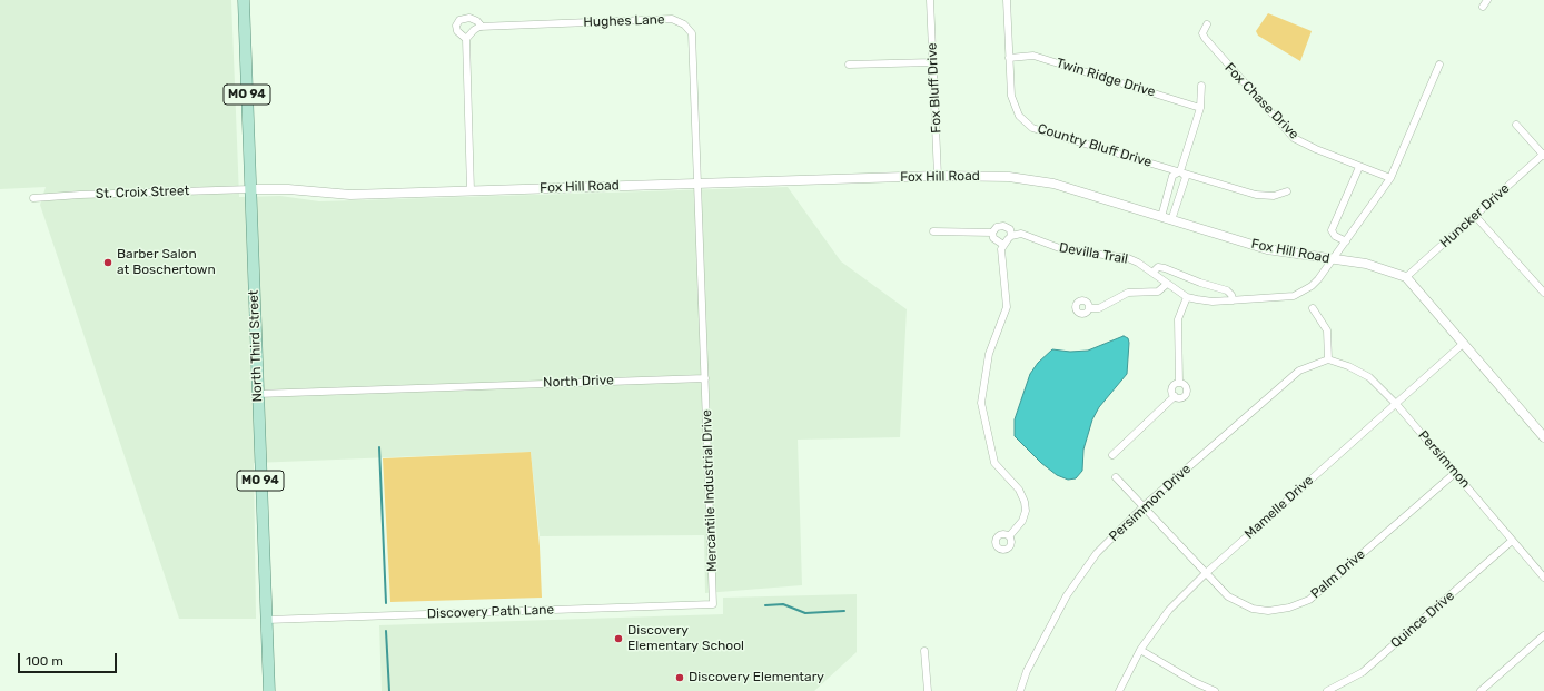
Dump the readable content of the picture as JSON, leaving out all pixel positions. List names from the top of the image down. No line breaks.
{"streets":{"main road":["MO 94","North Third Street"],"street":["Hughes Lane","Twin Ridge Drive","Fox Bluff Drive","Fox Chase Drive","Country Bluff Drive","Fox Hill Road","St. Croix Street","Huncker Drive","Devilla Trail","North Drive","Persimmon","Mercantile Industrial Drive","Persimmon Drive","Mamelle Drive","Palm Drive","Discovery Path Lane","Quince Drive"]},"crossings":[["Hughes Lane","Fox Hill Road"],["Twin Ridge Drive","Country Bluff Drive"],["Fox Bluff Drive","Fox Hill Road"],["Fox Chase Drive","Devilla Trail"],["Fox Hill Road","St. Croix Street"],["Fox Hill Road","Huncker Drive"],["Fox Hill Road","Devilla Trail"],["Fox Hill Road","North Third Street"],["Fox Hill Road","Mamelle Drive"],["St. Croix Street","North Third Street"],["North Third Street","North Drive"],["North Third Street","Discovery Path Lane"],["North Drive","Mercantile Industrial Drive"],["Persimmon","Persimmon Drive"],["Persimmon","Mamelle Drive"],["Persimmon","Palm Drive"],["Persimmon","Quince Drive"],["Mercantile Industrial Drive","Discovery Path Lane"],["Persimmon Drive","Palm Drive"],["Mamelle Drive","Palm Drive"]],"places":["Barber Salon at Boschertown","Discovery Elementary School","Discovery Elementary"],"scale_bar":"100 m"}
